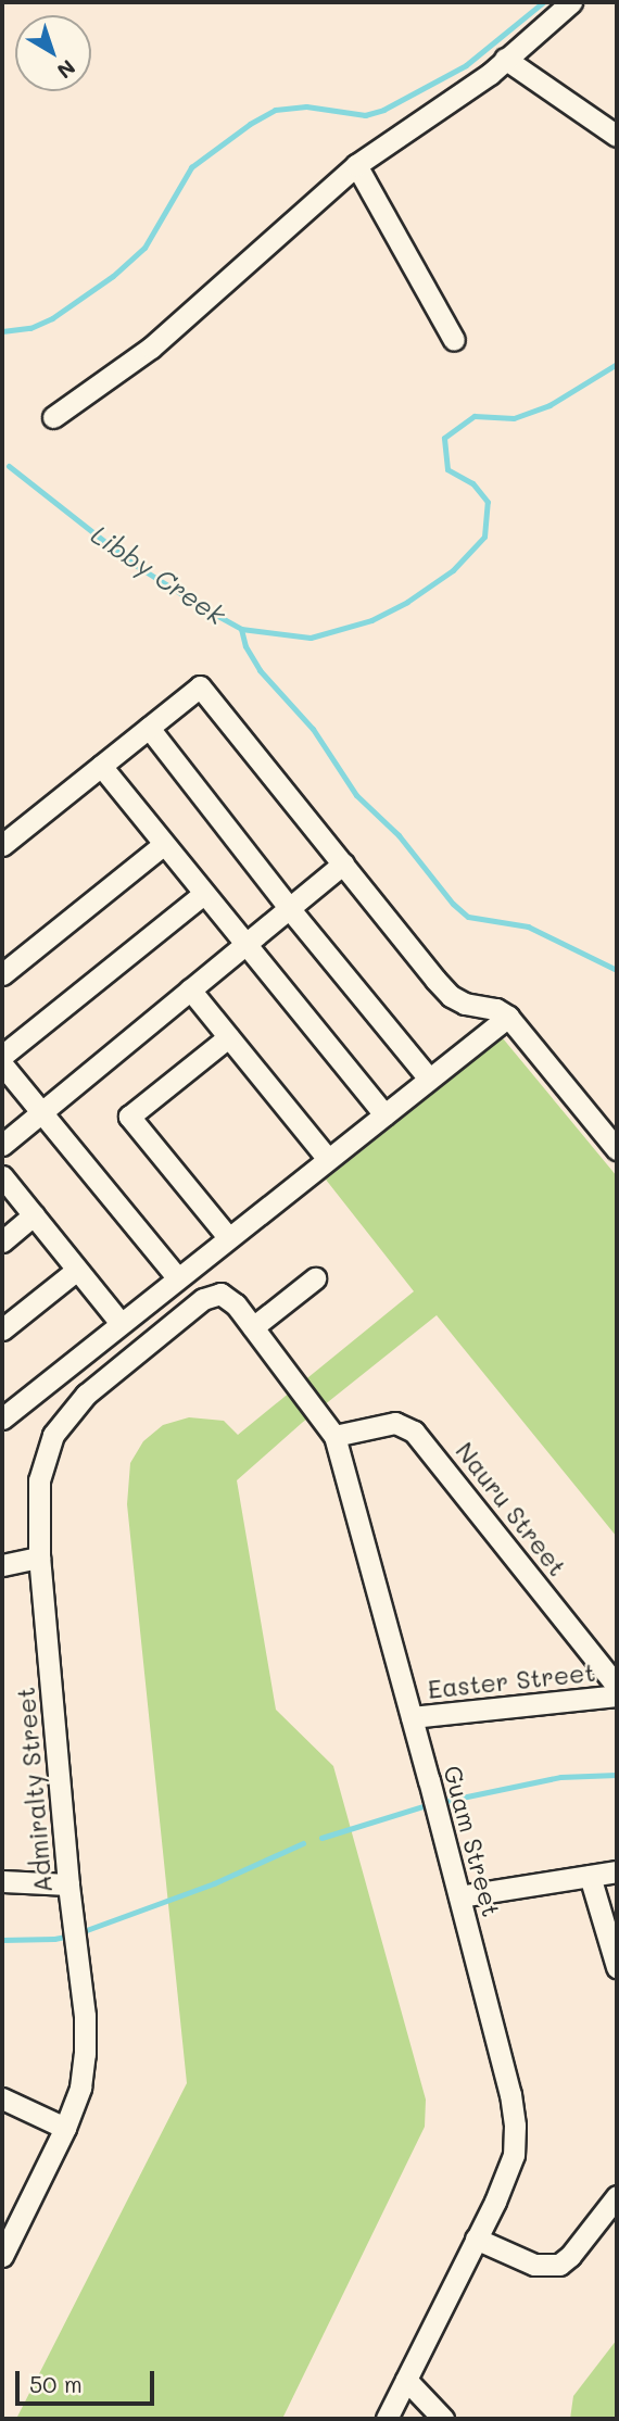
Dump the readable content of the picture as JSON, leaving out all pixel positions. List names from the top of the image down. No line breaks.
{"streets":{"street":["Nauru Street","Easter Street","Admiralty Street","Guam Street"]},"crossings":[["Nauru Street","Guam Street"],["Easter Street","Guam Street"],["Admiralty Street","Guam Street"]],"water":["Libby Creek"],"scale_bar":"50 m","north":"bottom right"}
